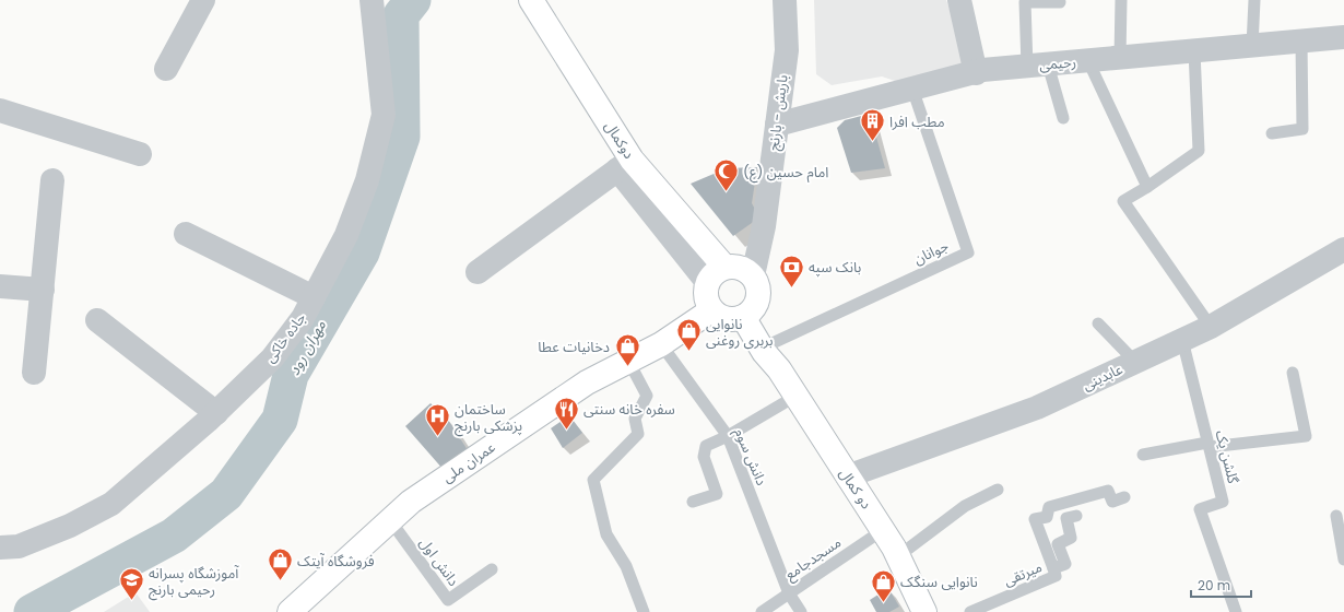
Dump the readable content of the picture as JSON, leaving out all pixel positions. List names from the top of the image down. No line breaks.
{"streets":{"main road":["دوکمال","عمران ملی","دو کمال"],"street":["رحیمی","باریش - بارنج","جاده خاکی","عابدینی"],"lane":["جوانان","دانش سوم","گلشن یک","مسجدجامع","دانش اول","میرتقی"]},"crossings":[["رحیمی","باریش - بارنج"],["رحیمی","جوانان"],["باریش - بارنج","دوکمال"],["باریش - بارنج","عمران ملی"],["باریش - بارنج","دو کمال"],["دوکمال","عمران ملی"],["دوکمال","دو کمال"],["جوانان","دو کمال"],["عابدینی","گلشن یک"],["عابدینی","دو کمال"],["دانش سوم","عمران ملی"],["دانش سوم","مسجدجامع"],["عمران ملی","دو کمال"],["عمران ملی","دانش اول"],["دو کمال","مسجدجامع"]],"water":["مهران رود"],"places":{"building":["مطب افرا"],"mosque":["امام حسین (ع)"],"bank":["بانک سپه"],"shop":["نانوایی بربری روغنی","دخانیات عطا","فروشگاه آیتک","نانوایی سنگک"],"restaurant":["سفره خانه سنتی"],"hospital":["ساختمان پزشکی بارنج"],"school or university":["آموزشگاه پسرانه رحیمی بارنج"]},"scale_bar":"20 m"}
